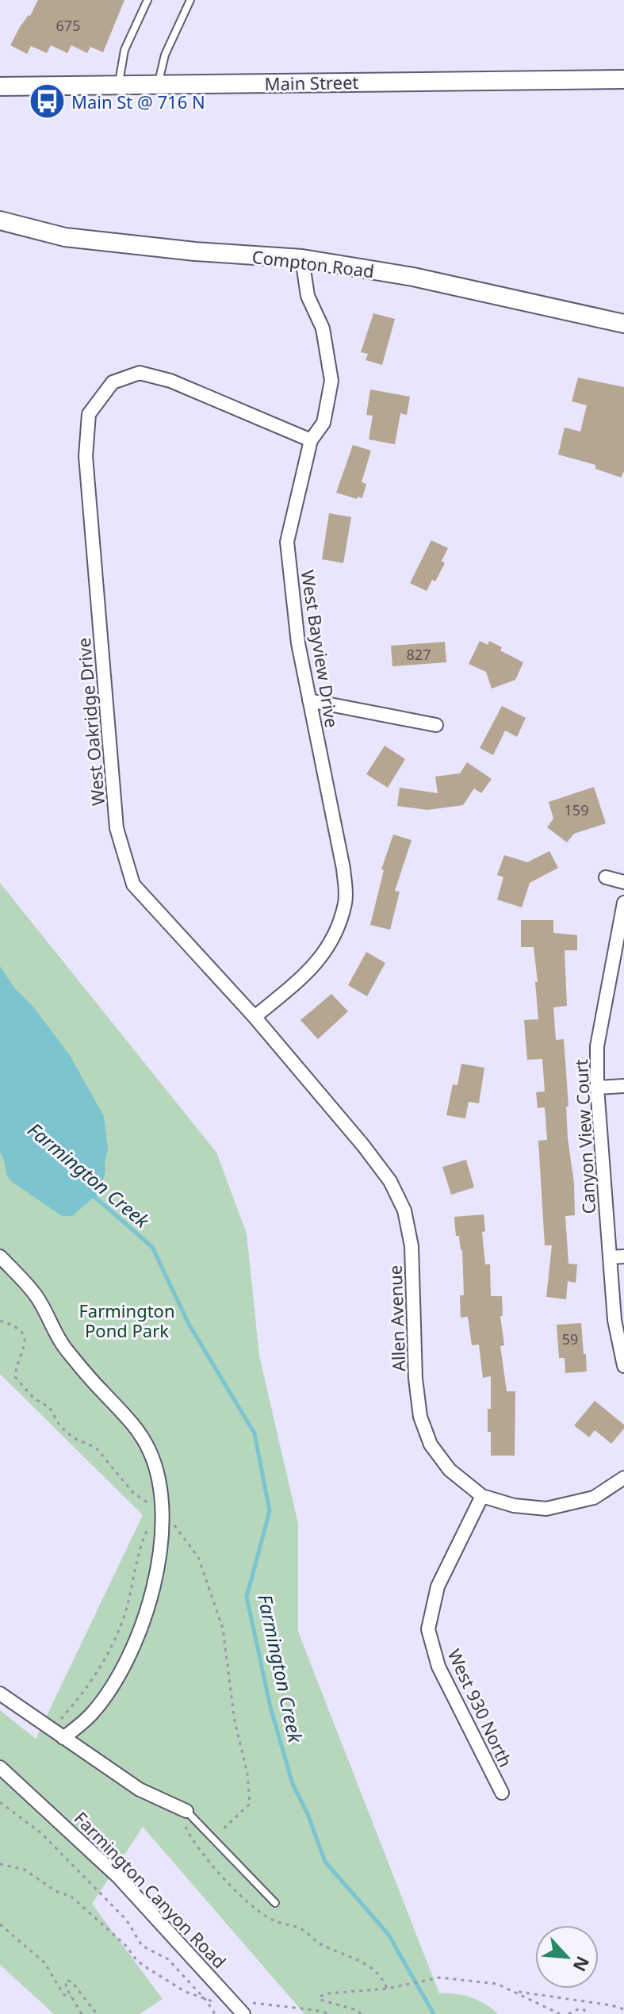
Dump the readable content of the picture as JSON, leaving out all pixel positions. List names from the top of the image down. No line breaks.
{"streets":{"street":["Main Street","Compton Road","West Bayview Drive","West Oakridge Drive","Canyon View Court","Allen Avenue","West 930 North","Farmington Canyon Road"]},"crossings":[["Compton Road","West Bayview Drive"],["West Bayview Drive","West Oakridge Drive"],["West Bayview Drive","Allen Avenue"],["West Oakridge Drive","Allen Avenue"],["Allen Avenue","West 930 North"]],"water":["Farmington Creek"],"parks":["Farmington Pond Park"],"places":{"bus stop":["Main St @ 716 N"]},"house_numbers":["675","827","159","59"],"north":"bottom right"}
